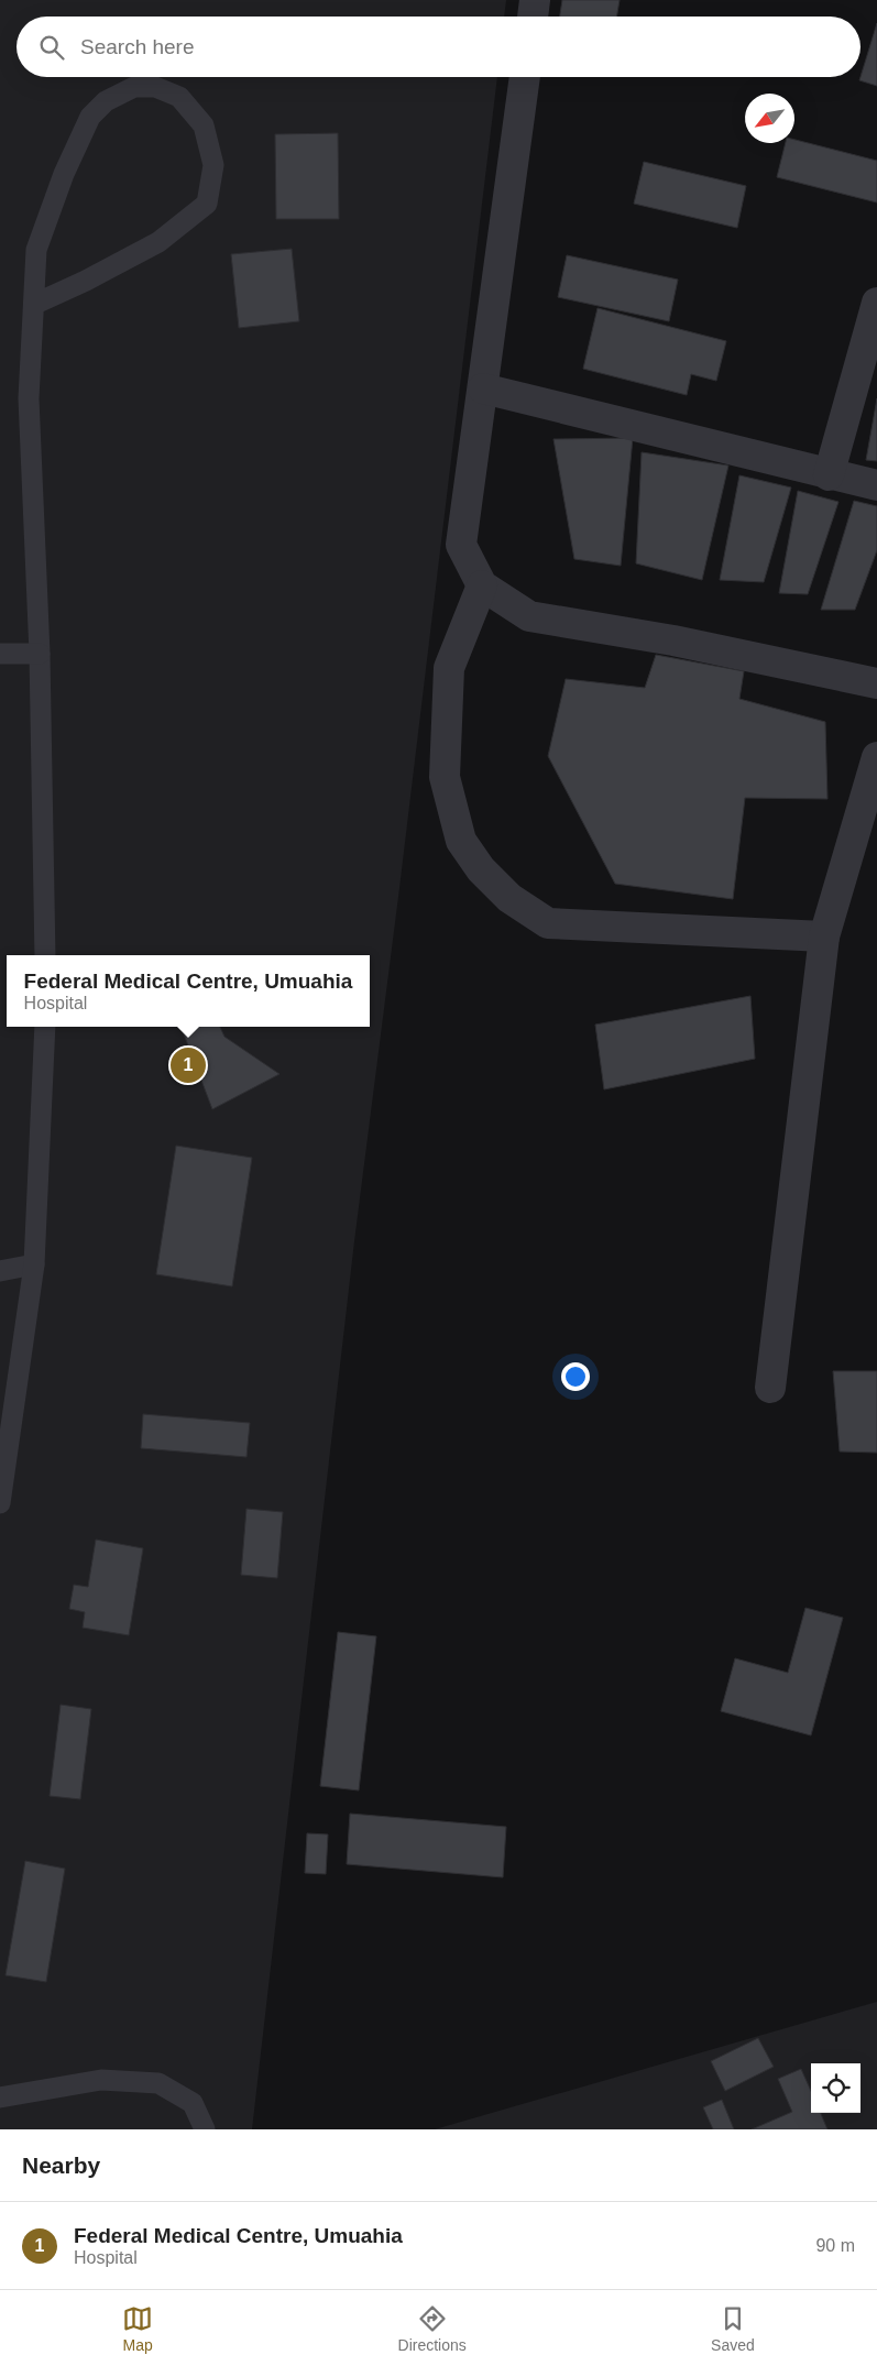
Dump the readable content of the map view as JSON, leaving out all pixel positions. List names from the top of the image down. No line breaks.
{"north":"bottom left","page":{"search":"Search here","popup":["Federal Medical Centre, Umuahia","Hospital"],"pins":"1","heading":"Nearby","list":[{"mark":"1","name":"Federal Medical Centre, Umuahia","note":"Hospital","value":"90 m"}],"nav":["Map","Directions","Saved"]}}
